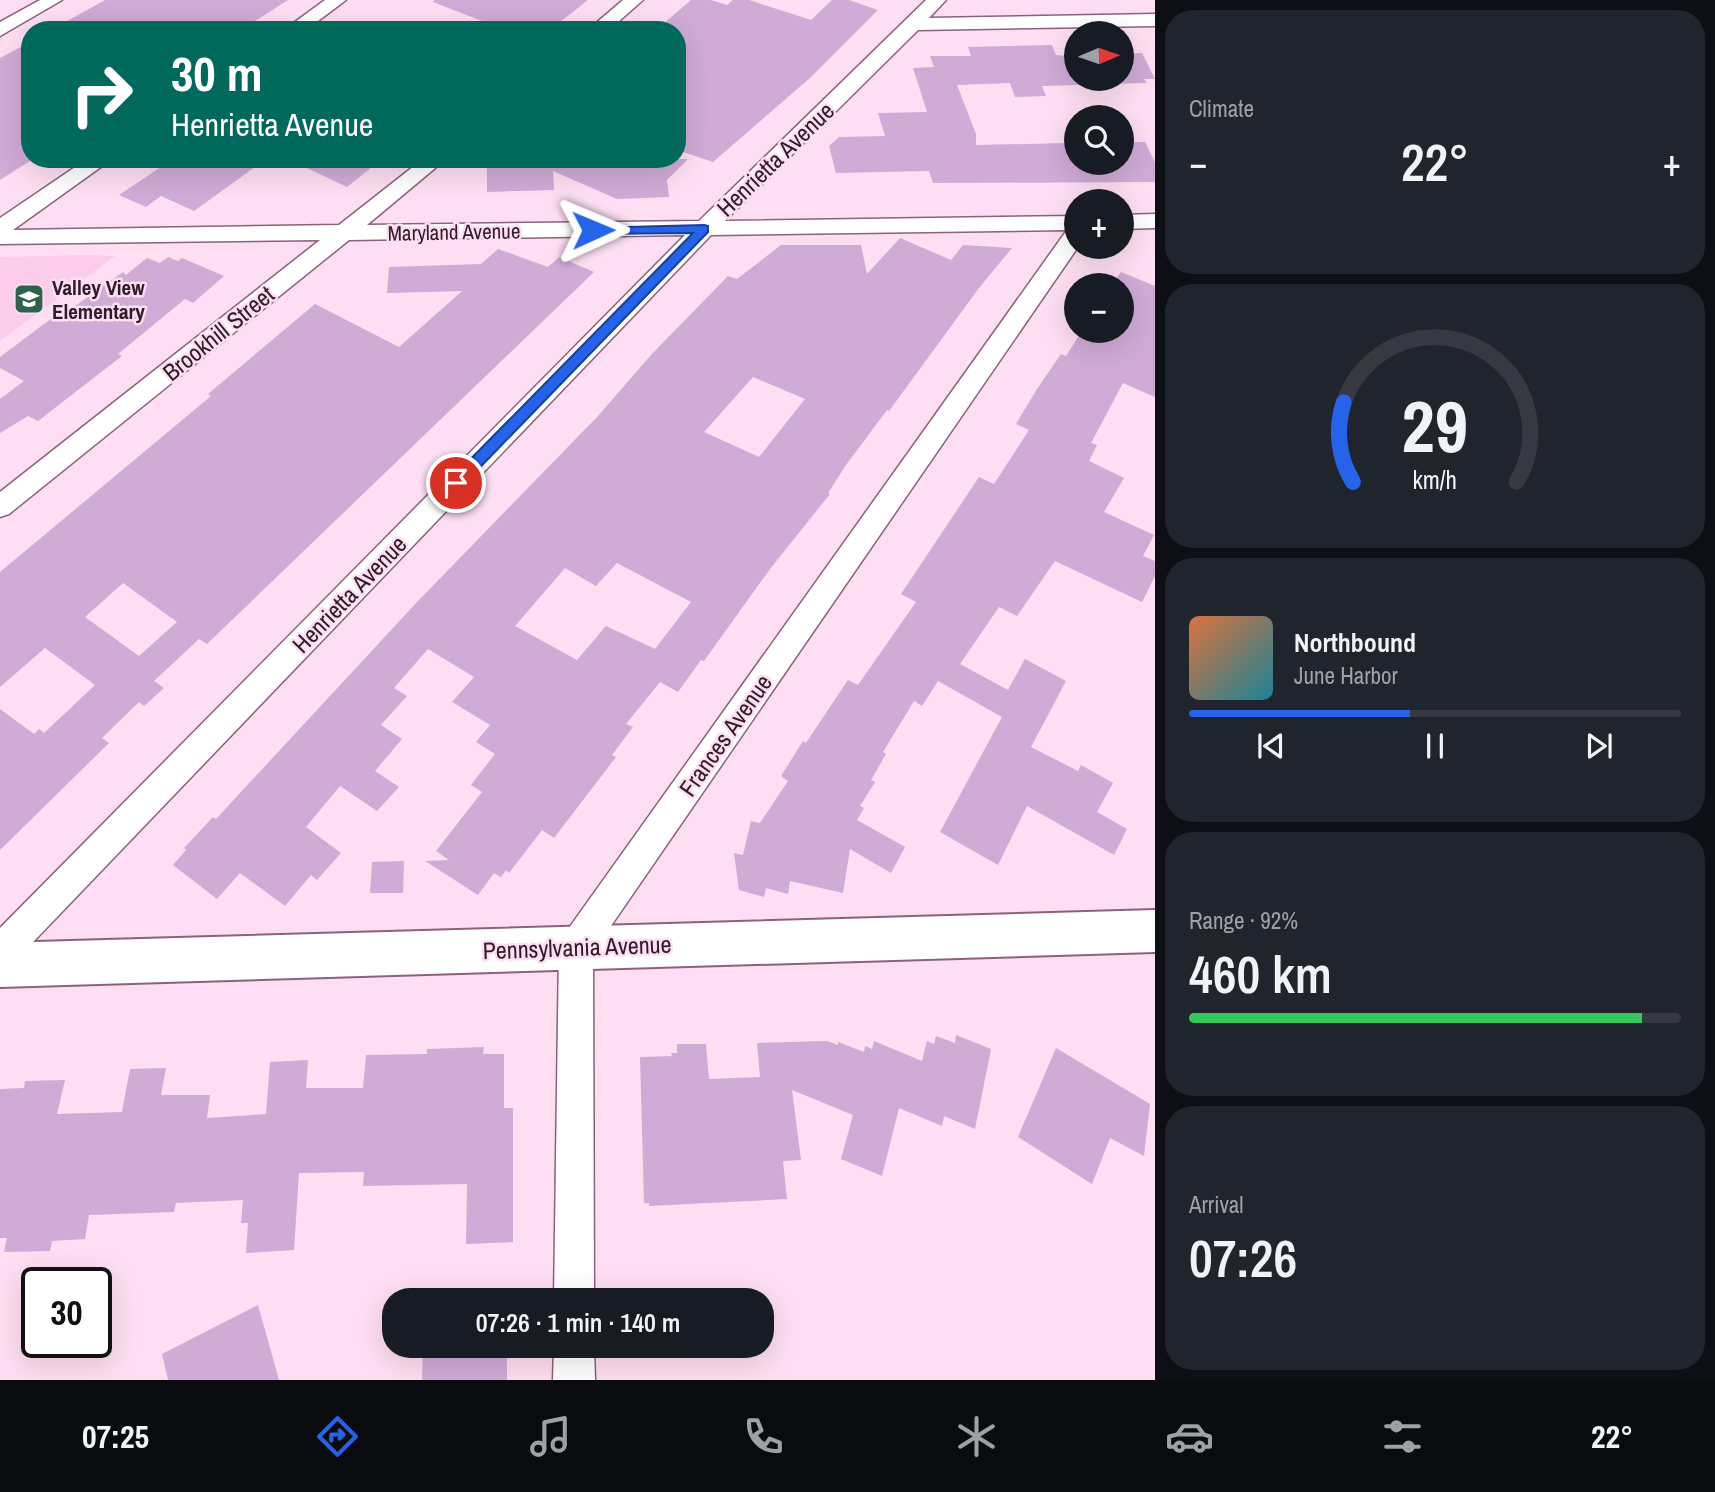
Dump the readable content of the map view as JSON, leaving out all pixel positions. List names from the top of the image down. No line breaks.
{"streets":{"main road":["Pennsylvania Avenue"],"street":["Henrietta Avenue","Maryland Avenue","Brookhill Street","Frances Avenue"]},"crossings":[["Henrietta Avenue","Maryland Avenue"],["Maryland Avenue","Brookhill Street"],["Frances Avenue","Pennsylvania Avenue"]],"places":{"school or university":["Valley View Elementary"]},"north":"right","page":{"tile":["Climate",["Range · 92%","460 km"],["Arrival","07:26"]],"map_buttons":["+","−"],"turn":["30 m","Henrietta Avenue"],"heat":["−","22°","+"],"song":["Northbound","June Harbor"],"limit":"30","trip":"07:26 · 1 min · 140 m","tabs":["07:25","22°"],"gauge":["29","km/h"]}}
